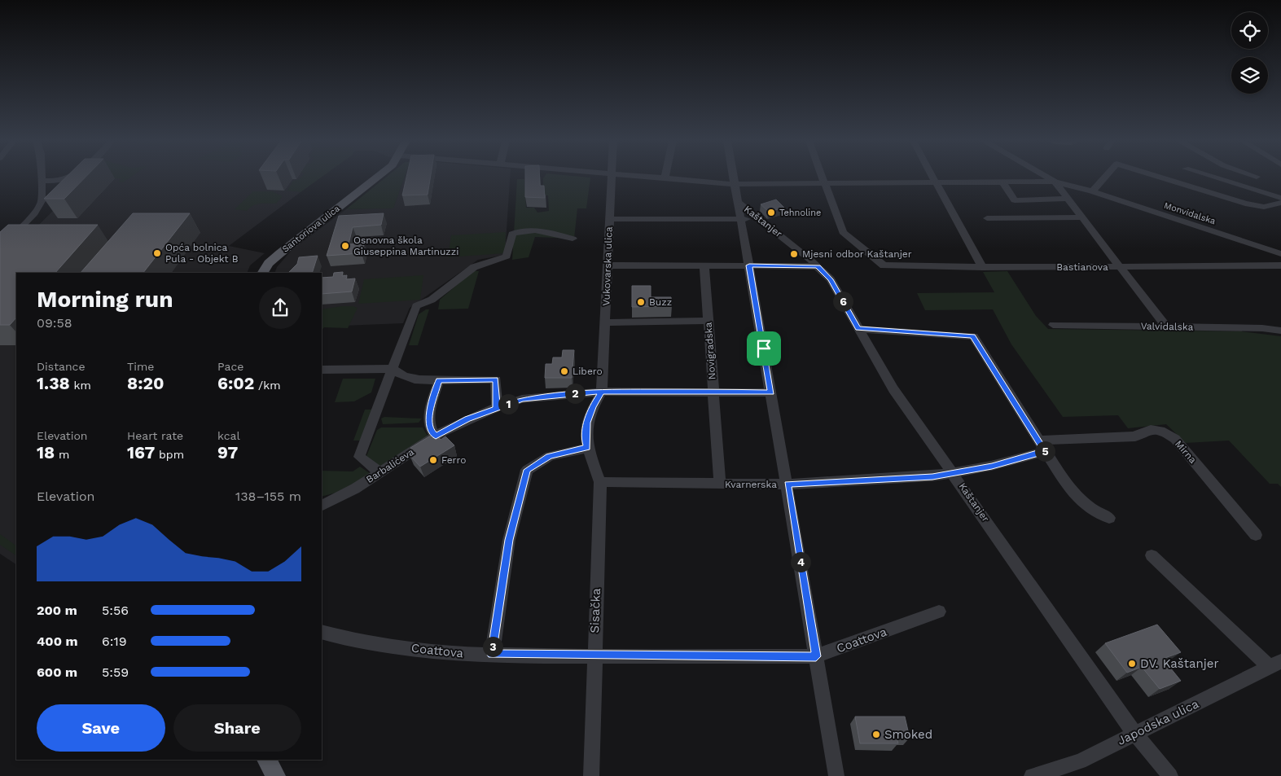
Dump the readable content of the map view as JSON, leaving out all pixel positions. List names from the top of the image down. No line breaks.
{"streets":{"main road":["Santoriova ulica"],"street":["Monvidalska","Kaštanjer","Vukovarska ulica","Bastianova","Valvidalska","Novigradska","Mirna","Barbalićeva","Kvarnerska","Sisačka","Coattova","Japodska ulica"]},"crossings":[["Kaštanjer","Kvarnerska"],["Kaštanjer","Japodska ulica"],["Vukovarska ulica","Barbalićeva"],["Vukovarska ulica","Sisačka"],["Novigradska","Barbalićeva"],["Novigradska","Kvarnerska"],["Mirna","Kvarnerska"],["Barbalićeva","Sisačka"],["Kvarnerska","Sisačka"],["Sisačka","Coattova"]],"places":["Tehnoline","Osnovna škola Giuseppina Martinuzzi","Opća bolnica Pula - Objekt B","Mjesni odbor Kaštanjer","Buzz","Libero","Ferro","DV. Kaštanjer","Smoked"],"page":{"heading":["Morning run","09:58"],"pins":["6","2","1","5","4","3"],"stats":[["Distance","1.38 km"],["Time","8:20"],["Pace","6:02 /km"],["Elevation","18 m"],["Heart rate","167 bpm"],["kcal","97"]],"chart":["Elevation","138–155 m"],"list":[{"name":"200 m","note":"5:56"},{"name":"400 m","note":"6:19"},{"name":"600 m","note":"5:59"}],"buttons":["Save","Share"]}}
